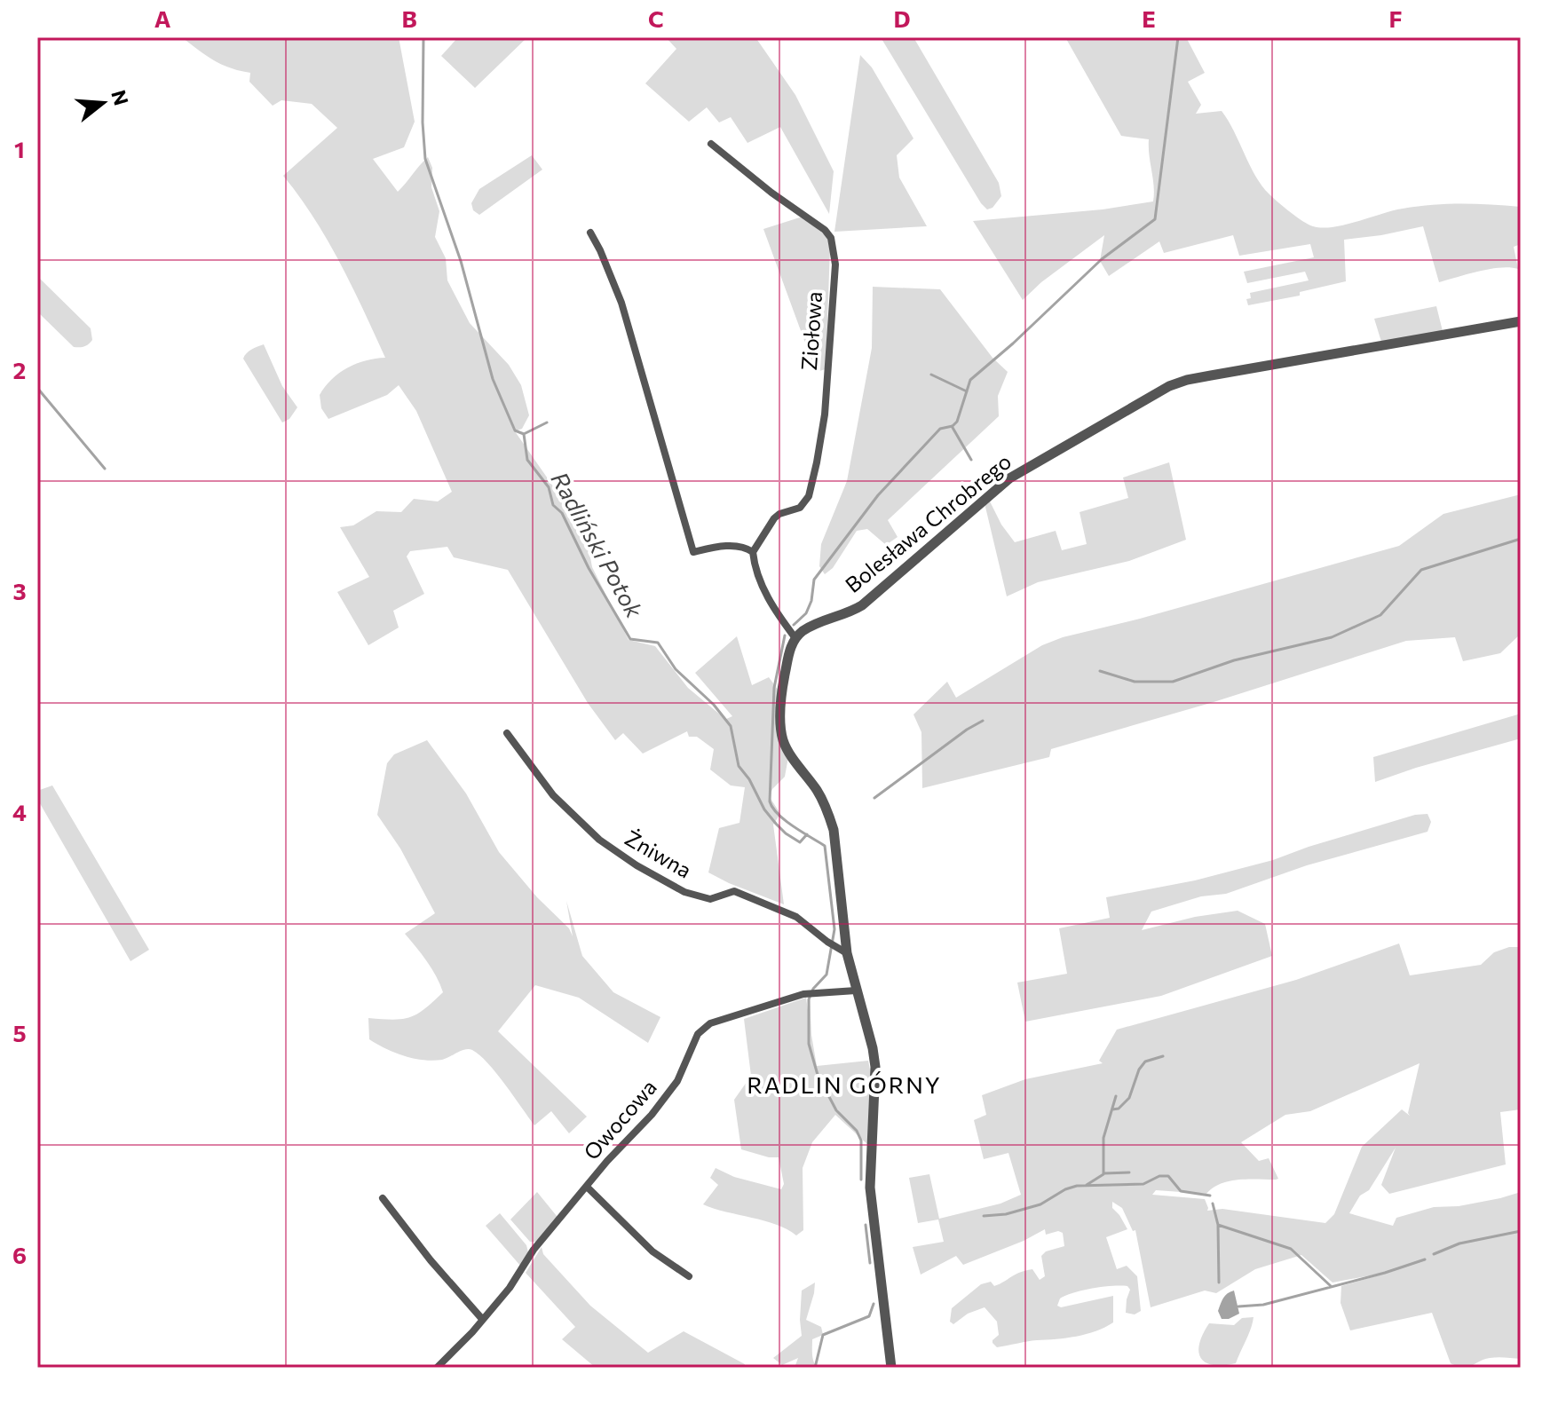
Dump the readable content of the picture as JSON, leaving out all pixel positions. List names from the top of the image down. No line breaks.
{"streets":{"street":["Ziołowa","Bolesława Chrobrego","Żniwna","Owocowa"]},"districts":["RADLIN GÓRNY"],"water":["Radliński Potok"],"north":"right","grid":{"columns":["A","B","C","D","E","F"],"rows":["1","2","3","4","5","6"]}}
